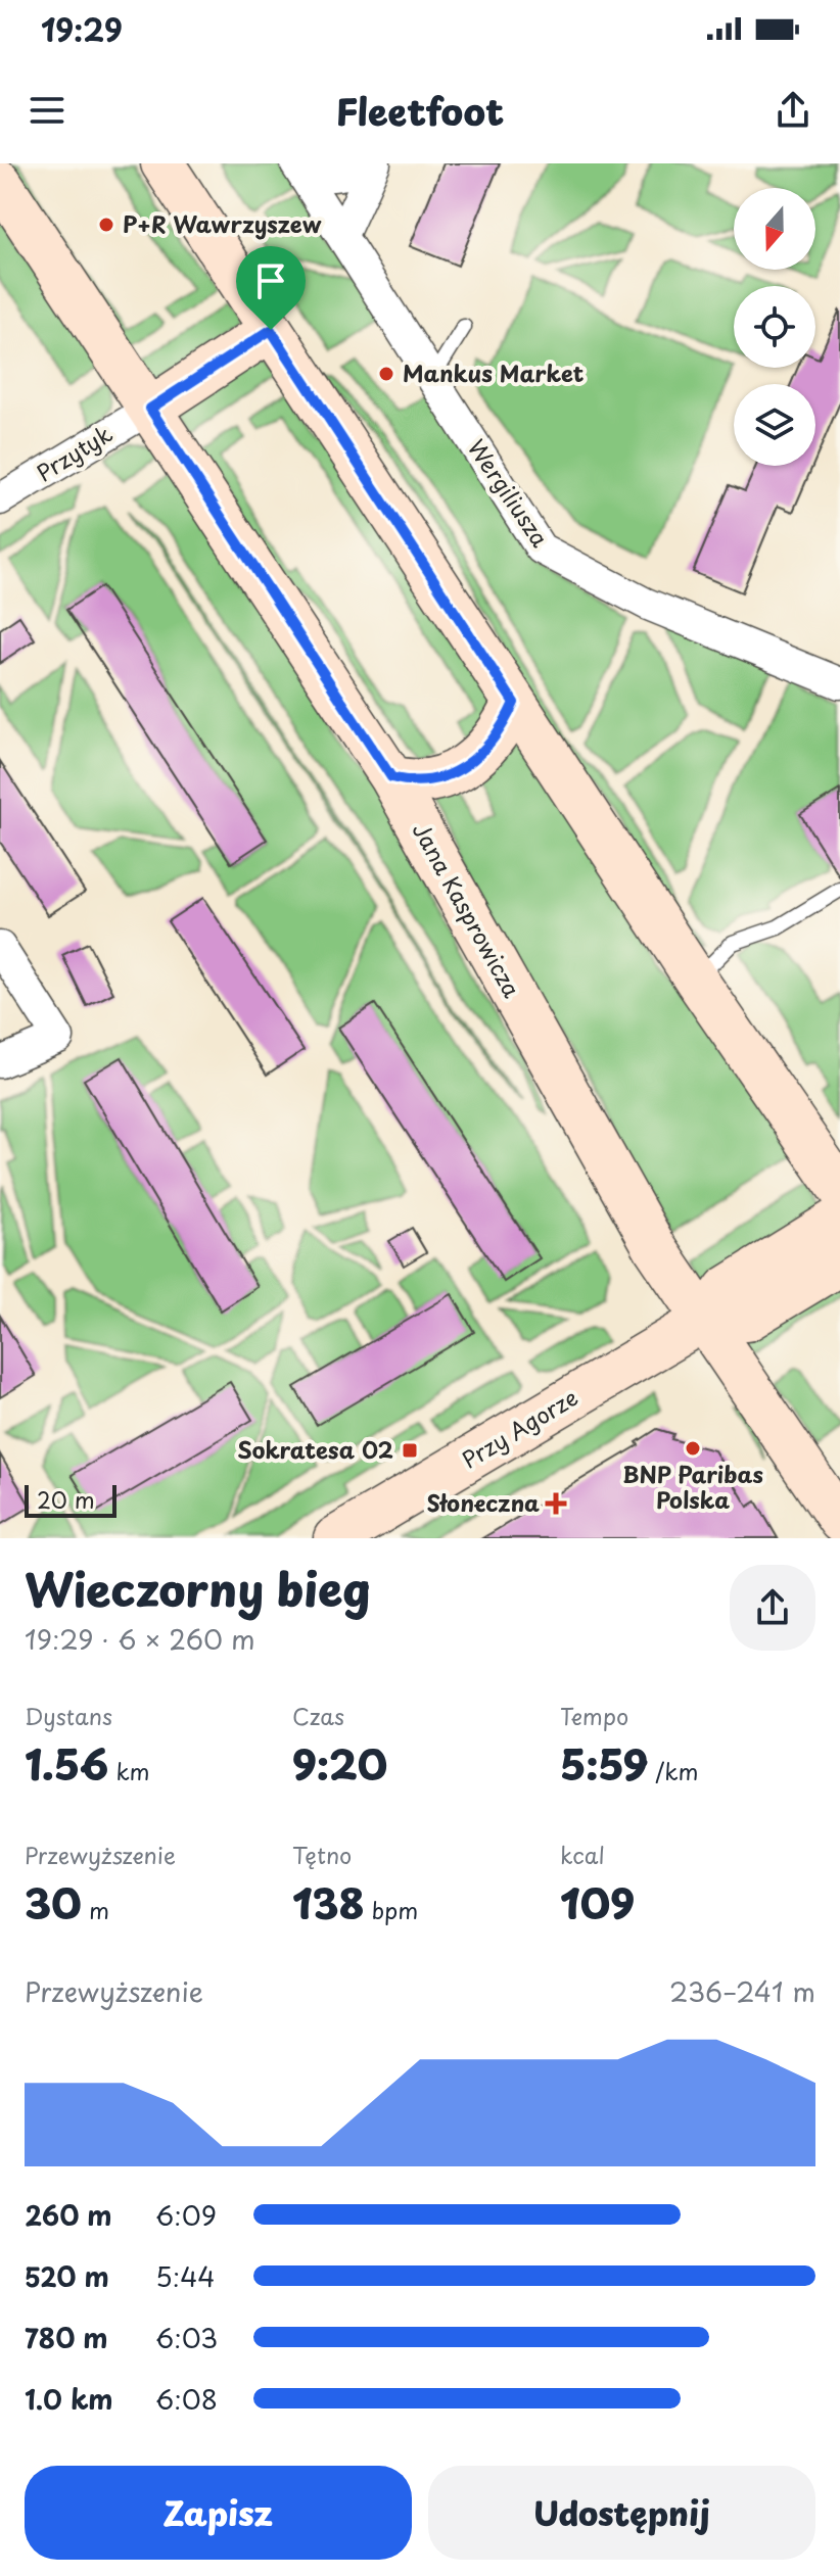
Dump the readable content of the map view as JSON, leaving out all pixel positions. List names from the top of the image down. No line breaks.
{"streets":{"main road":["Jana Kasprowicza","Przy Agorze"],"street":["Przytyk","Wergiliusza"]},"crossings":[["Przytyk","Jana Kasprowicza"],["Jana Kasprowicza","Przy Agorze"]],"places":{"other":["P+R Wawrzyszew","Mankus Market","BNP Paribas Polska"],"transit":["Sokratesa 02"],"health":["Słoneczna"]},"scale_bar":"20 m","north":"bottom","page":{"status":"19:29","header":"Fleetfoot","scale":"20 m","heading":["Wieczorny bieg","19:29 · 6 × 260 m"],"stats":[["Dystans","1.56 km"],["Czas","9:20"],["Tempo","5:59 /km"],["Przewyższenie","30 m"],["Tętno","138 bpm"],["kcal","109"]],"chart":["Przewyższenie","236–241 m"],"list":[{"name":"260 m","note":"6:09"},{"name":"520 m","note":"5:44"},{"name":"780 m","note":"6:03"},{"name":"1.0 km","note":"6:08"}],"buttons":["Zapisz","Udostępnij"]}}
